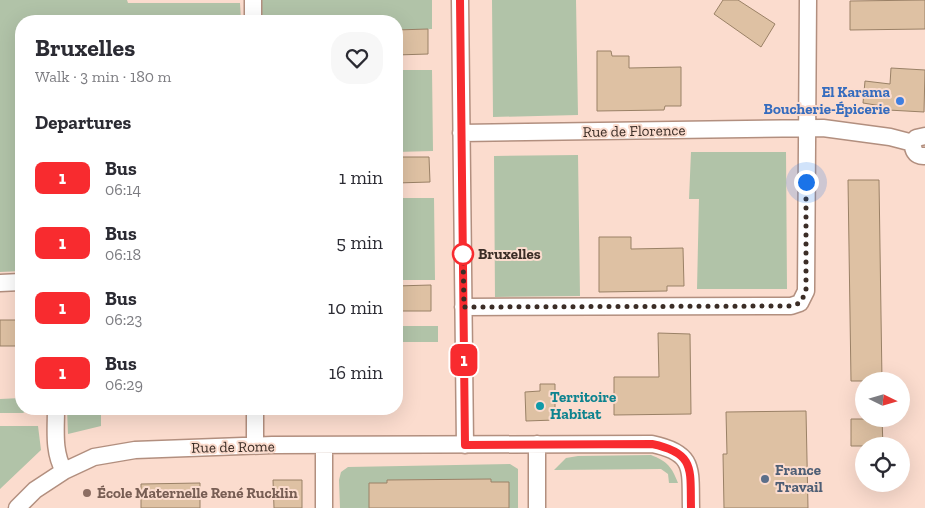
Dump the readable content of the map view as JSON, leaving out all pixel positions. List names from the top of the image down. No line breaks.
{"streets":{"street":["Rue de Florence","Rue de Rome"]},"places":["El Karama Boucherie-Épicerie","Bruxelles","Territoire Habitat","France Travail","École Maternelle René Rucklin"],"lines":["bus line 1"],"north":"right","page":{"on_map":"1","heading":[["Bruxelles","Walk · 3 min · 180 m"],"Departures"],"list":[{"mark":"1","name":"Bus","note":"06:14","value":"1 min"},{"mark":"1","name":"Bus","note":"06:18","value":"5 min"},{"mark":"1","name":"Bus","note":"06:23","value":"10 min"},{"mark":"1","name":"Bus","note":"06:29","value":"16 min"}]}}
